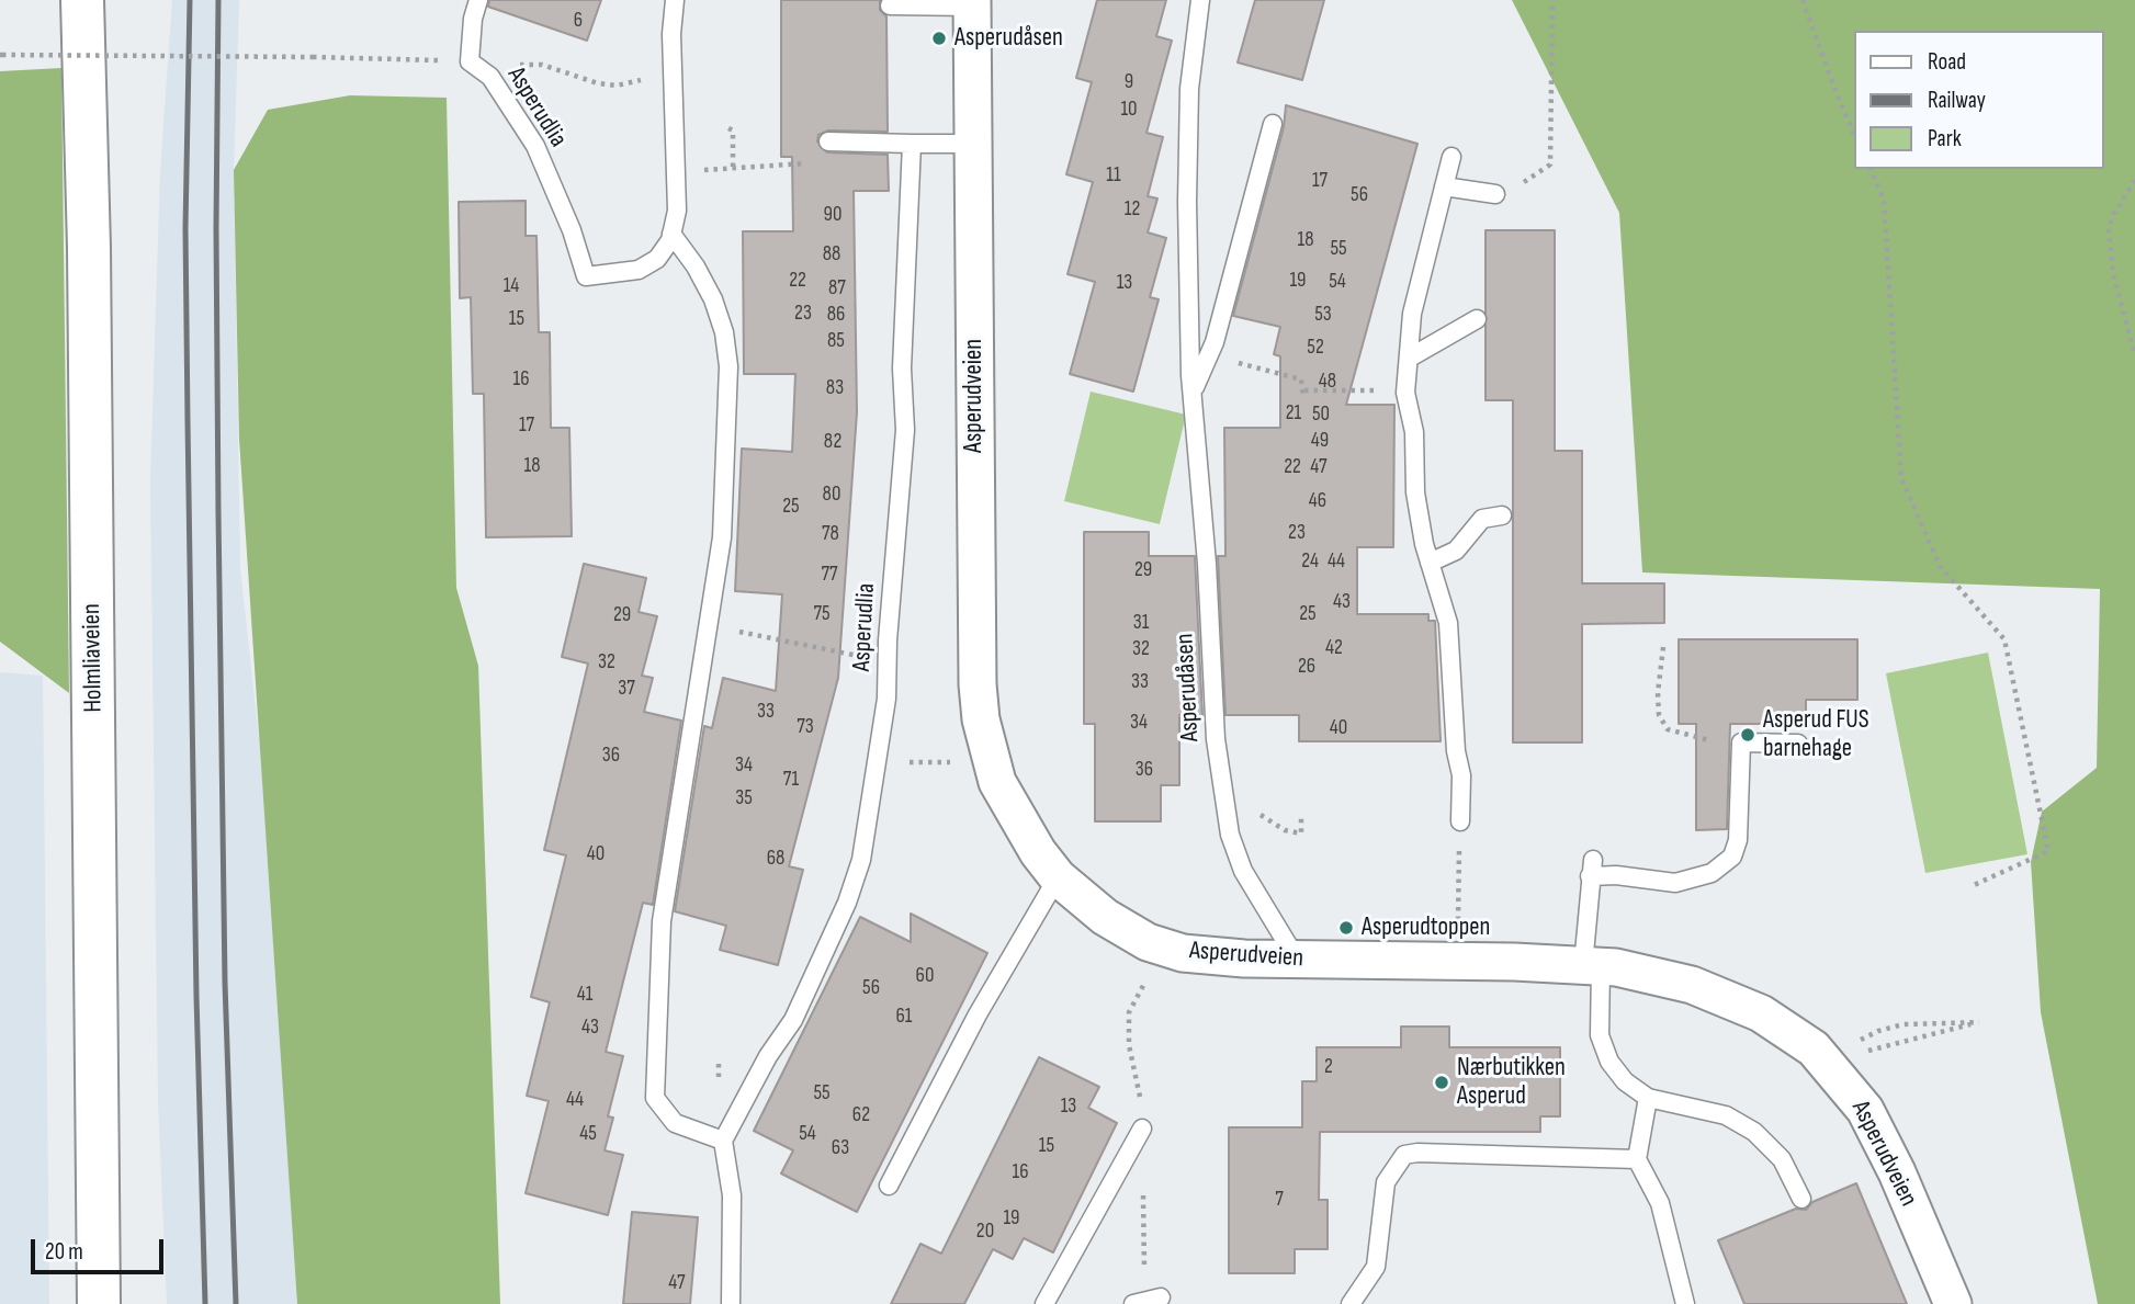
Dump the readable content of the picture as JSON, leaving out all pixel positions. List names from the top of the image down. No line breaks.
{"streets":{"street":["Asperudveien","Holmliaveien"],"lane":["Asperudlia","Asperudåsen"]},"crossings":[["Asperudveien","Asperudåsen"]],"places":["Asperudåsen","Asperud FUS barnehage","Asperudtoppen","Nærbutikken Asperud"],"house_numbers":["6","9","10","11","17","56","12","90","18","55","88","22","19","54","13","14","87","23","86","53","15","85","52","16","48","83","21","50","17","49","82","18","22","47","80","46","25","23","78","24","44","29","77","43","75","25","29","31","42","32","32","26","33","37","33","34","73","40","36","34","36","71","35","40","68","60","56","41","61","43","2","55","44","13","62","45","54","15","63","16","7","19","20","47"],"legend":["Road","Railway","Park"],"scale_bar":"20 m"}
